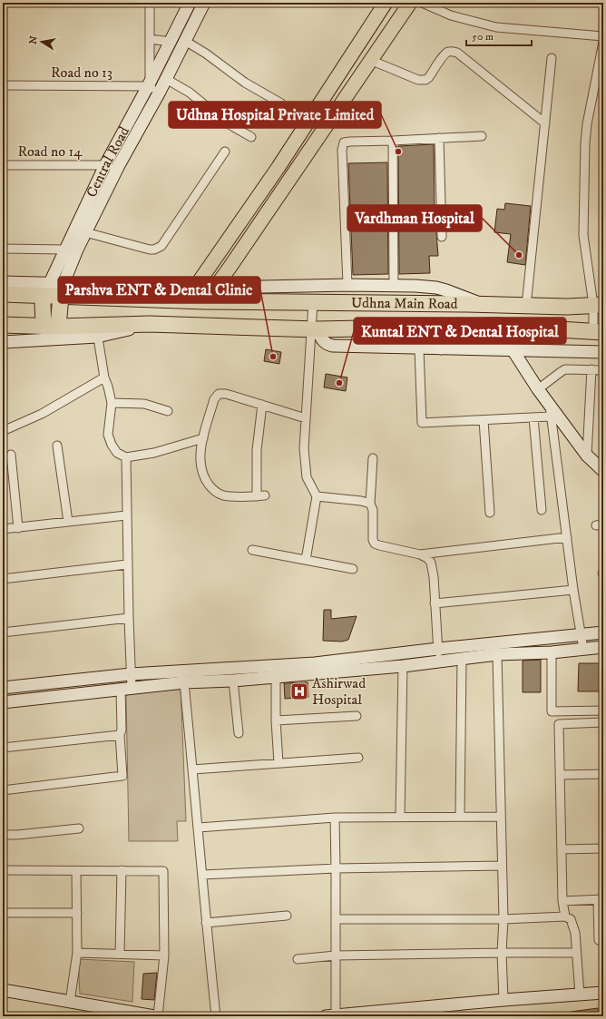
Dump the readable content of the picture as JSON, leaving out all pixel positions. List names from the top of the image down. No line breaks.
{"streets":{"highway":["Central Road","Udhna Main Road"],"street":["Road no 13","Road no 14"]},"crossings":[["Road no 13","Central Road"],["Road no 14","Central Road"],["Central Road","Udhna Main Road"]],"places":{"other":["Udhna Hospital Private Limited","Vardhman Hospital","Parshva ENT & Dental Clinic","Kuntal ENT & Dental Hospital"],"hospital":["Ashirwad Hospital"]},"scale_bar":"50 m","north":"left"}
